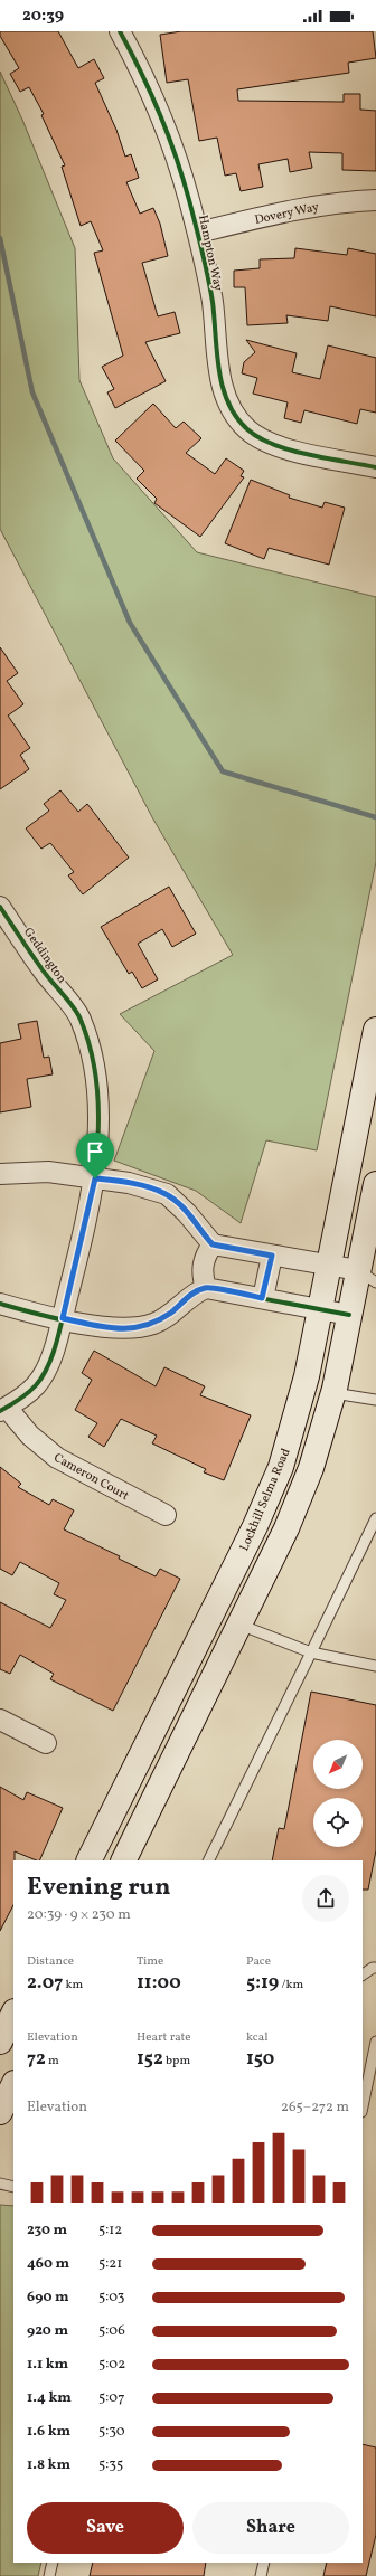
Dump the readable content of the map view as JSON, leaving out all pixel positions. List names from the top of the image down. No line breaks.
{"streets":{"main road":["Lockhill Selma Road"],"street":["Dovery Way","Hampton Way","Geddington","Cameron Court"]},"crossings":[["Dovery Way","Hampton Way"],["Geddington","Cameron Court"]],"north":"bottom left","page":{"status":"20:39","heading":["Evening run","20:39 · 9 × 230 m"],"stats":[["Distance","2.07 km"],["Time","11:00"],["Pace","5:19 /km"],["Elevation","72 m"],["Heart rate","152 bpm"],["kcal","150"]],"chart":["Elevation","265–272 m"],"list":[{"name":"230 m","note":"5:12"},{"name":"460 m","note":"5:21"},{"name":"690 m","note":"5:03"},{"name":"920 m","note":"5:06"},{"name":"1.1 km","note":"5:02"},{"name":"1.4 km","note":"5:07"},{"name":"1.6 km","note":"5:30"},{"name":"1.8 km","note":"5:35"}],"buttons":["Save","Share"]}}
